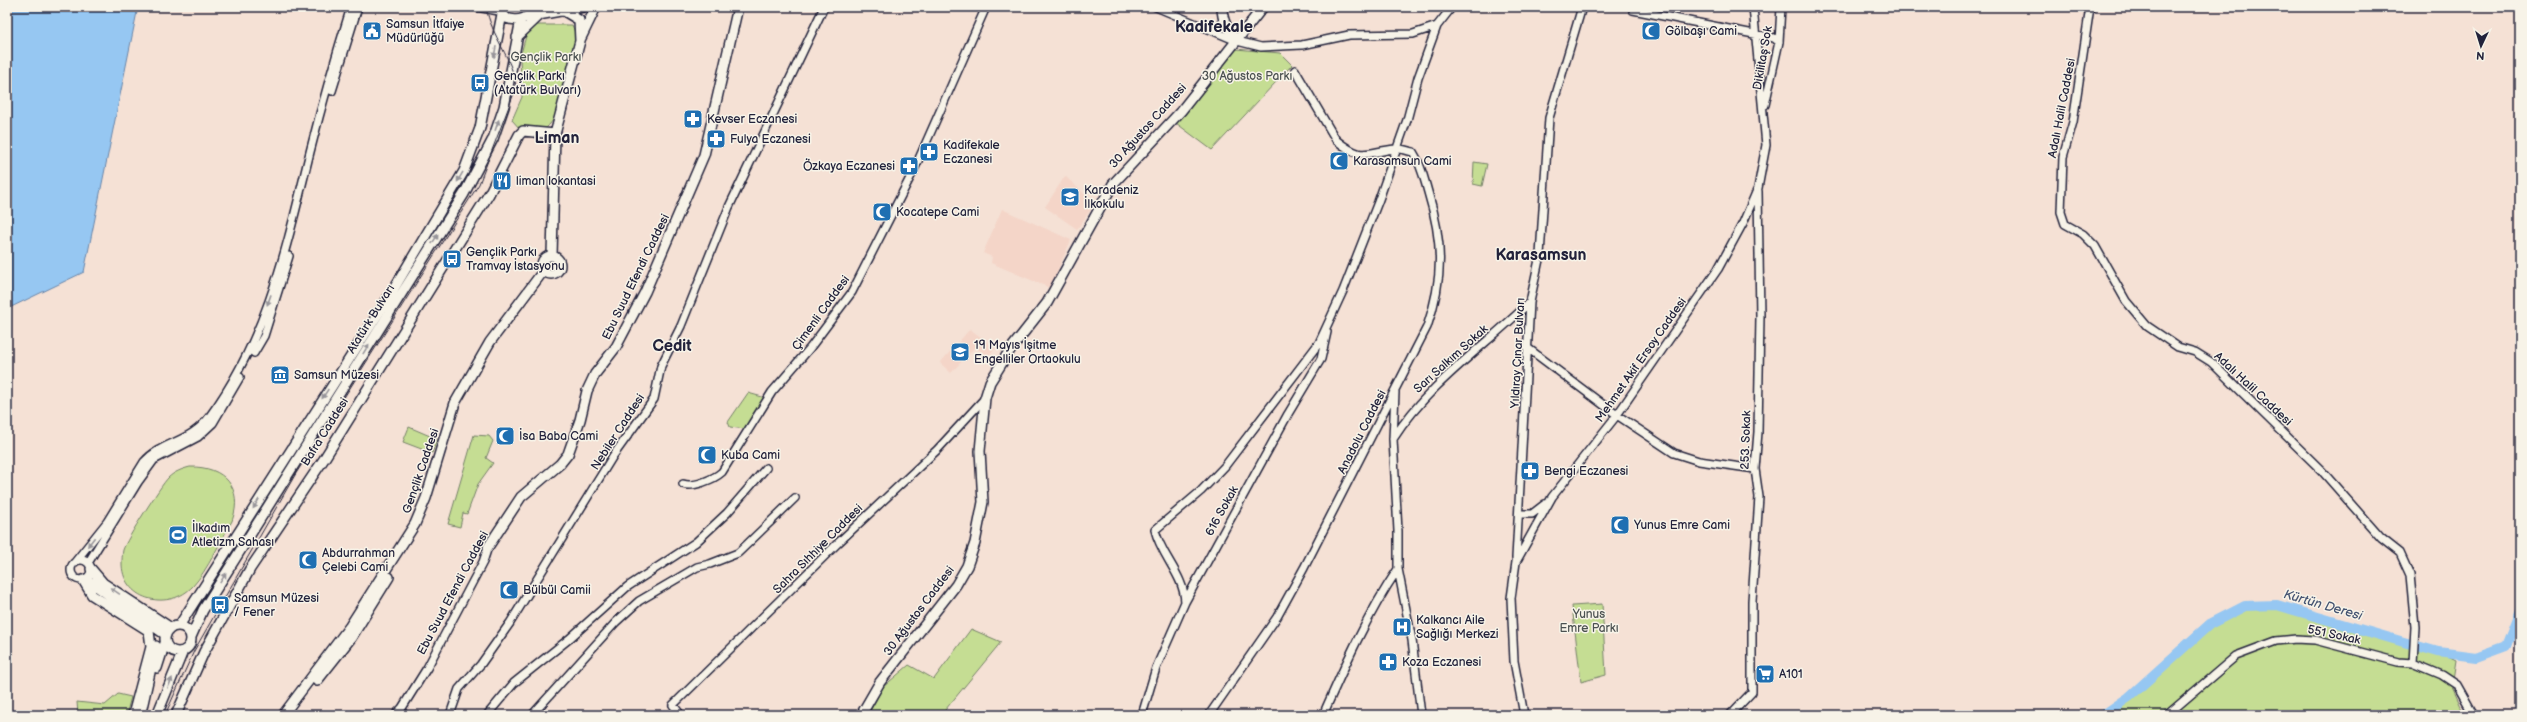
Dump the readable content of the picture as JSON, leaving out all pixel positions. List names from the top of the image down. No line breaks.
{"streets":{"main road":["30 Ağustos Caddesi","Ebu Suud Efendi Caddesi","Atatürk Bulvarı","Bafra Caddesi","Gençlik Caddesi"],"street":["Dikilitaş Sok","Adalı Halil Caddesi","Çimenli Caddesi","Yıldıray Çınar Bulvarı","Sarı Salkım Sokak","Mehmet Akif Ersoy Caddesi","Nebiler Caddesi","Anadolu Caddesi","253. Sokak","616 Sokak","Sahra Sıhhiye Caddesi","551 Sokak"]},"crossings":[["Dikilitaş Sok","Mehmet Akif Ersoy Caddesi"],["Adalı Halil Caddesi","551 Sokak"],["30 Ağustos Caddesi","Sahra Sıhhiye Caddesi"],["Yıldıray Çınar Bulvarı","Sarı Salkım Sokak"],["Yıldıray Çınar Bulvarı","Mehmet Akif Ersoy Caddesi"],["Mehmet Akif Ersoy Caddesi","253. Sokak"]],"districts":["Kadifekale","Liman","Karasamsun","Cedit"],"water":["Kürtün Deresi"],"parks":["Gençlik Parkı","30 Ağustos Parkı","Yunus Emre Parkı"],"places":{"public building":["Samsun İtfaiye Müdürlüğü"],"mosque":["Gölbaşı Cami","Karasamsun Cami","Kocatepe Cami","İsa Baba Cami","Kuba Cami","Yunus Emre Cami","Abdurrahman Çelebi Cami","Bülbül Camii"],"bus stop":["Gençlik Parkı (Atatürk Bulvarı)","Gençlik Parkı Tramvay İstasyonu","Samsun Müzesi / Fener"],"pharmacy":["Kevser Eczanesi","Fulya Eczanesi","Kadifekale Eczanesi","Özkaya Eczanesi","Bengi Eczanesi","Koza Eczanesi"],"restaurant":["liman lokantasi"],"school or university":["Karadeniz İlkokulu","19 Mayıs İşitme Engelliler Ortaokulu"],"museum":["Samsun Müzesi"],"sports":["İlkadım Atletizm Sahası"],"hospital":["Kalkancı Aile Sağlığı Merkezi"],"supermarket":["A101"]},"north":"bottom"}
